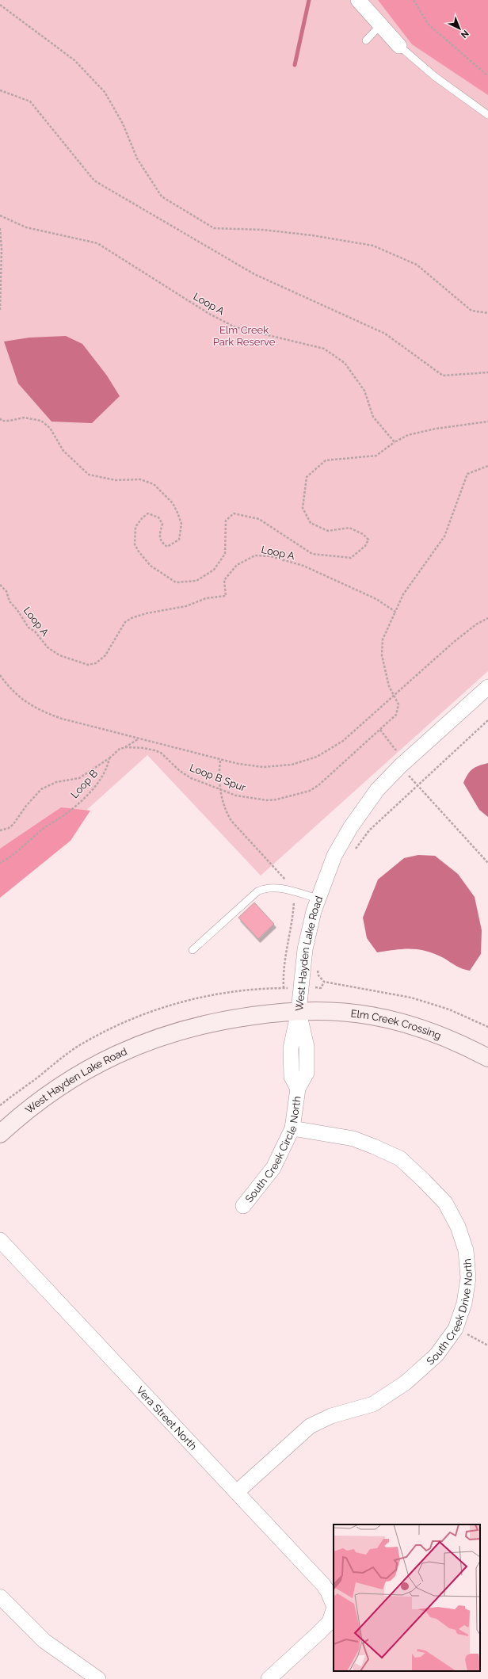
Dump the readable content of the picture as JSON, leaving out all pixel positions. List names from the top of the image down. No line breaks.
{"streets":{"main road":["West Hayden Lake Road","Elm Creek Crossing"],"street":["South Creek Circle North","South Creek Drive North","Vera Street North"],"path":["Loop A","Loop B Spur","Loop B"]},"crossings":[["West Hayden Lake Road","Elm Creek Crossing"],["West Hayden Lake Road","South Creek Circle North"],["Elm Creek Crossing","South Creek Circle North"],["South Creek Circle North","South Creek Drive North"],["South Creek Drive North","Vera Street North"]],"parks":["Elm Creek Park Reserve"],"north":"bottom right"}
